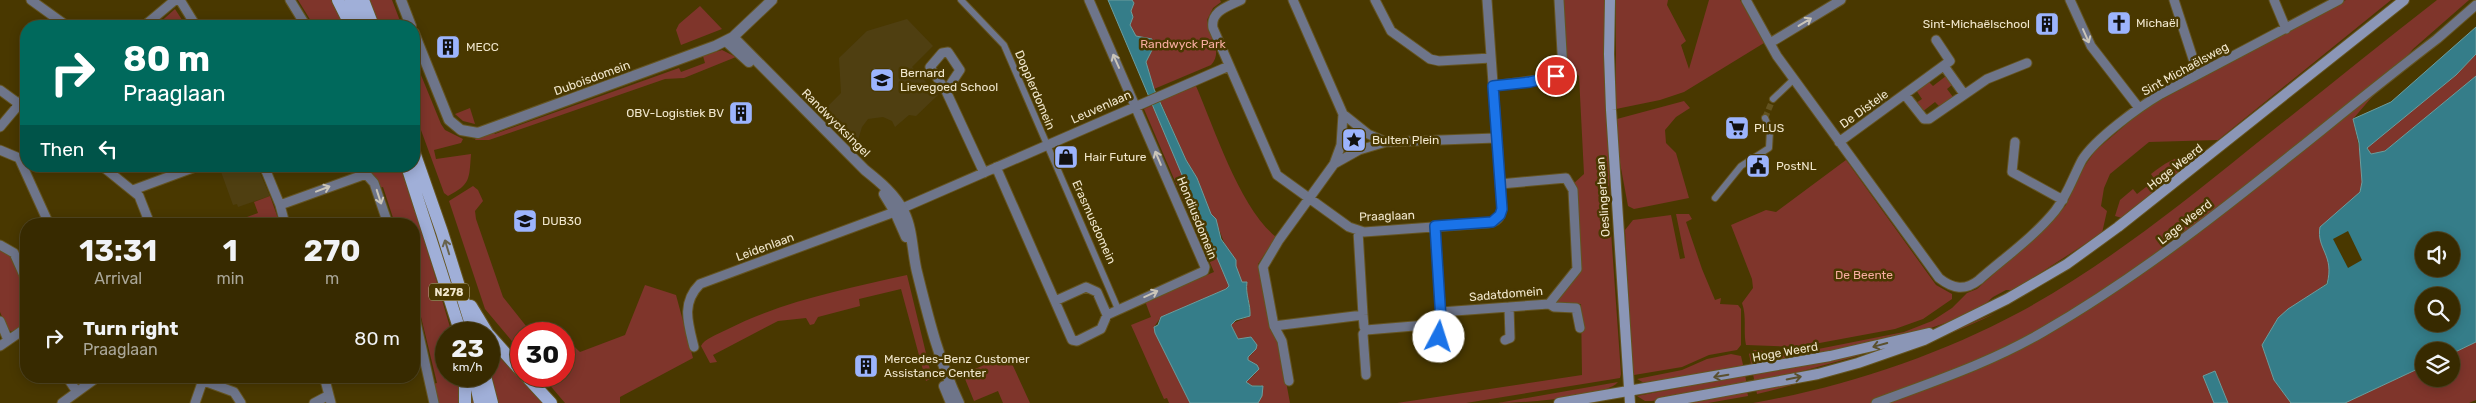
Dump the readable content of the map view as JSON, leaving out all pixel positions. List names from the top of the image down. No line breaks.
{"streets":{"main road":["Hoge Weerd","Oeslingerbaan","N278"],"street":["Sint Michaëlsweg","Duboisdomein","Dopplerdomein","Leuvenlaan","De Distele","Randwycksingel","Praaglaan","Hondiusdomein","Erasmusdomein","Lage Weerd","Leidenlaan","Sadatdomein"]},"crossings":[["Sint Michaëlsweg","De Distele"],["Duboisdomein","Randwycksingel"],["Dopplerdomein","Leuvenlaan"],["Dopplerdomein","Erasmusdomein"],["Leuvenlaan","Randwycksingel"],["Leuvenlaan","Praaglaan"],["Leuvenlaan","Hondiusdomein"],["Leuvenlaan","Erasmusdomein"],["Leuvenlaan","Leidenlaan"],["Randwycksingel","Leidenlaan"],["Hoge Weerd","Oeslingerbaan"],["Praaglaan","Sadatdomein"],["Hondiusdomein","Erasmusdomein"]],"parks":["Randwyck Park","De Beente"],"places":{"church":["Michaël"],"building":["Sint-Michaëlschool","MECC","OBV-Logistiek BV","Mercedes-Benz Customer Assistance Center"],"school or university":["Bernard Lievegoed School","DUB30"],"supermarket":["PLUS"],"place":["Bulten Plein"],"shop":["Hair Future"],"public building":["PostNL"]},"page":{"turn":["80 m","Praaglaan"],"then":"Then","eta":["13:31","Arrival","1","min","270","m"],"list":[{"name":"Turn right","note":"Praaglaan","value":"80 m"}],"speed":"23 km/h","limit":"30"}}
